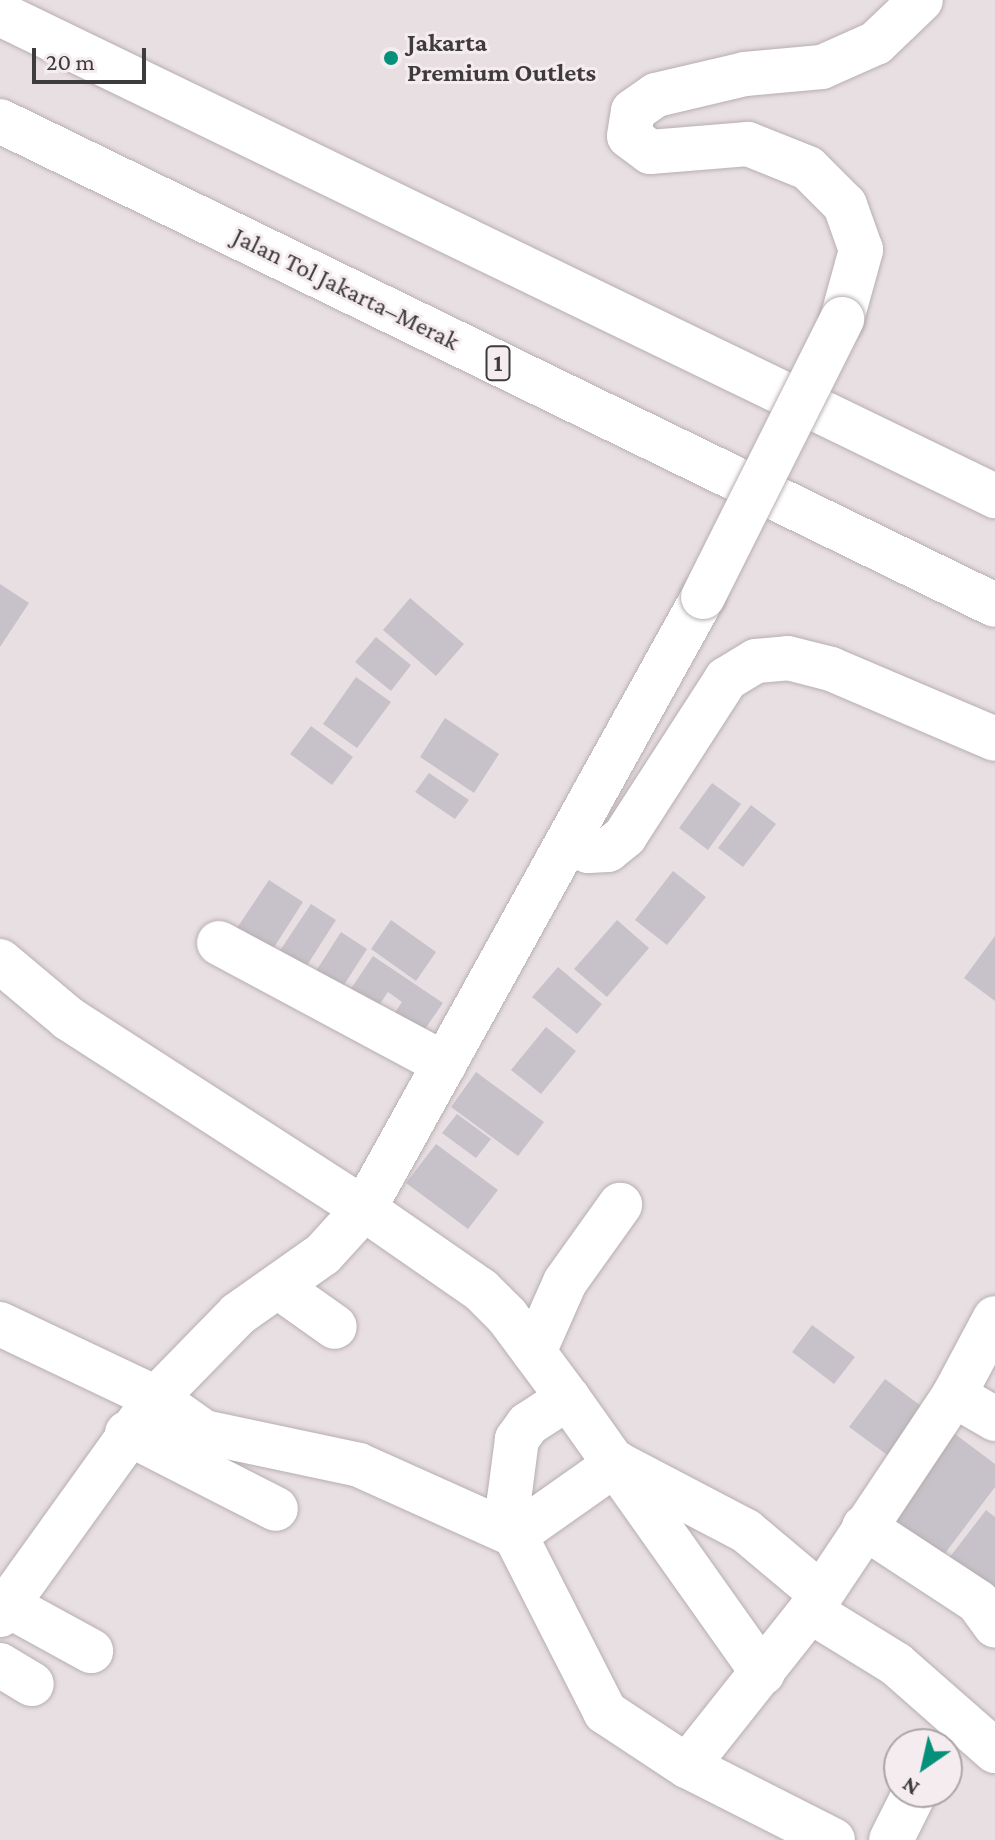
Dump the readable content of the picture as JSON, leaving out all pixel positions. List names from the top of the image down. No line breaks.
{"streets":{"main road":["Jalan Tol Jakarta–Merak","1"]},"places":["Jakarta Premium Outlets"],"scale_bar":"20 m","north":"bottom left"}
